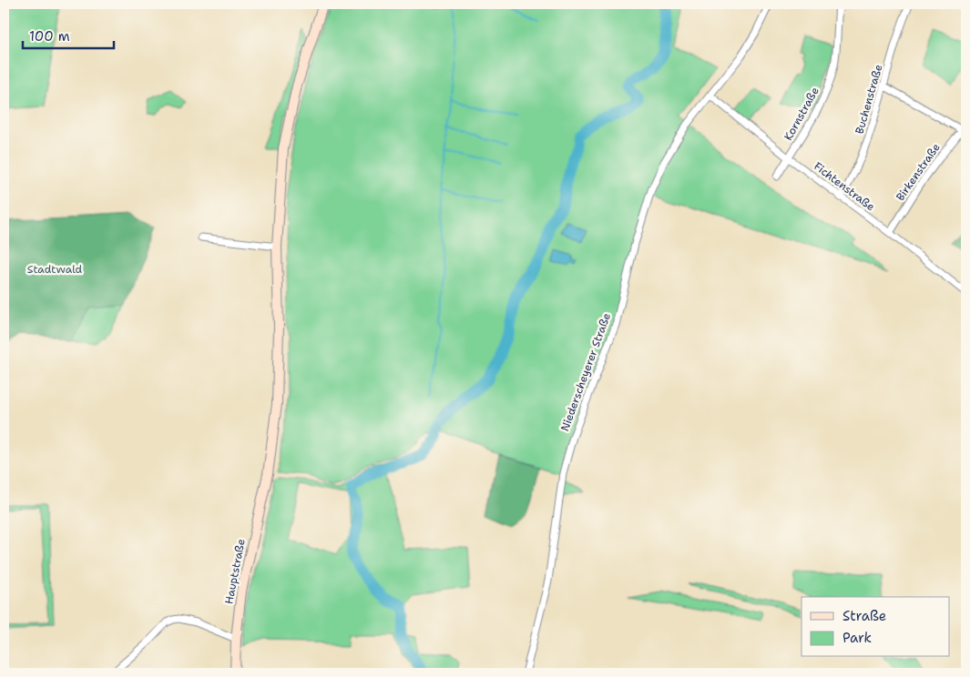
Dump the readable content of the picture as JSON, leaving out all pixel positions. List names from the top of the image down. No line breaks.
{"streets":{"main road":["Hauptstraße"],"street":["Buchenstraße","Kornstraße","Birkenstraße","Fichtenstraße","Niederscheyerer Straße"]},"crossings":[["Buchenstraße","Fichtenstraße"],["Kornstraße","Fichtenstraße"],["Birkenstraße","Fichtenstraße"],["Fichtenstraße","Niederscheyerer Straße"]],"parks":["Stadtwald"],"legend":["Straße","Park"],"scale_bar":"100 m"}
